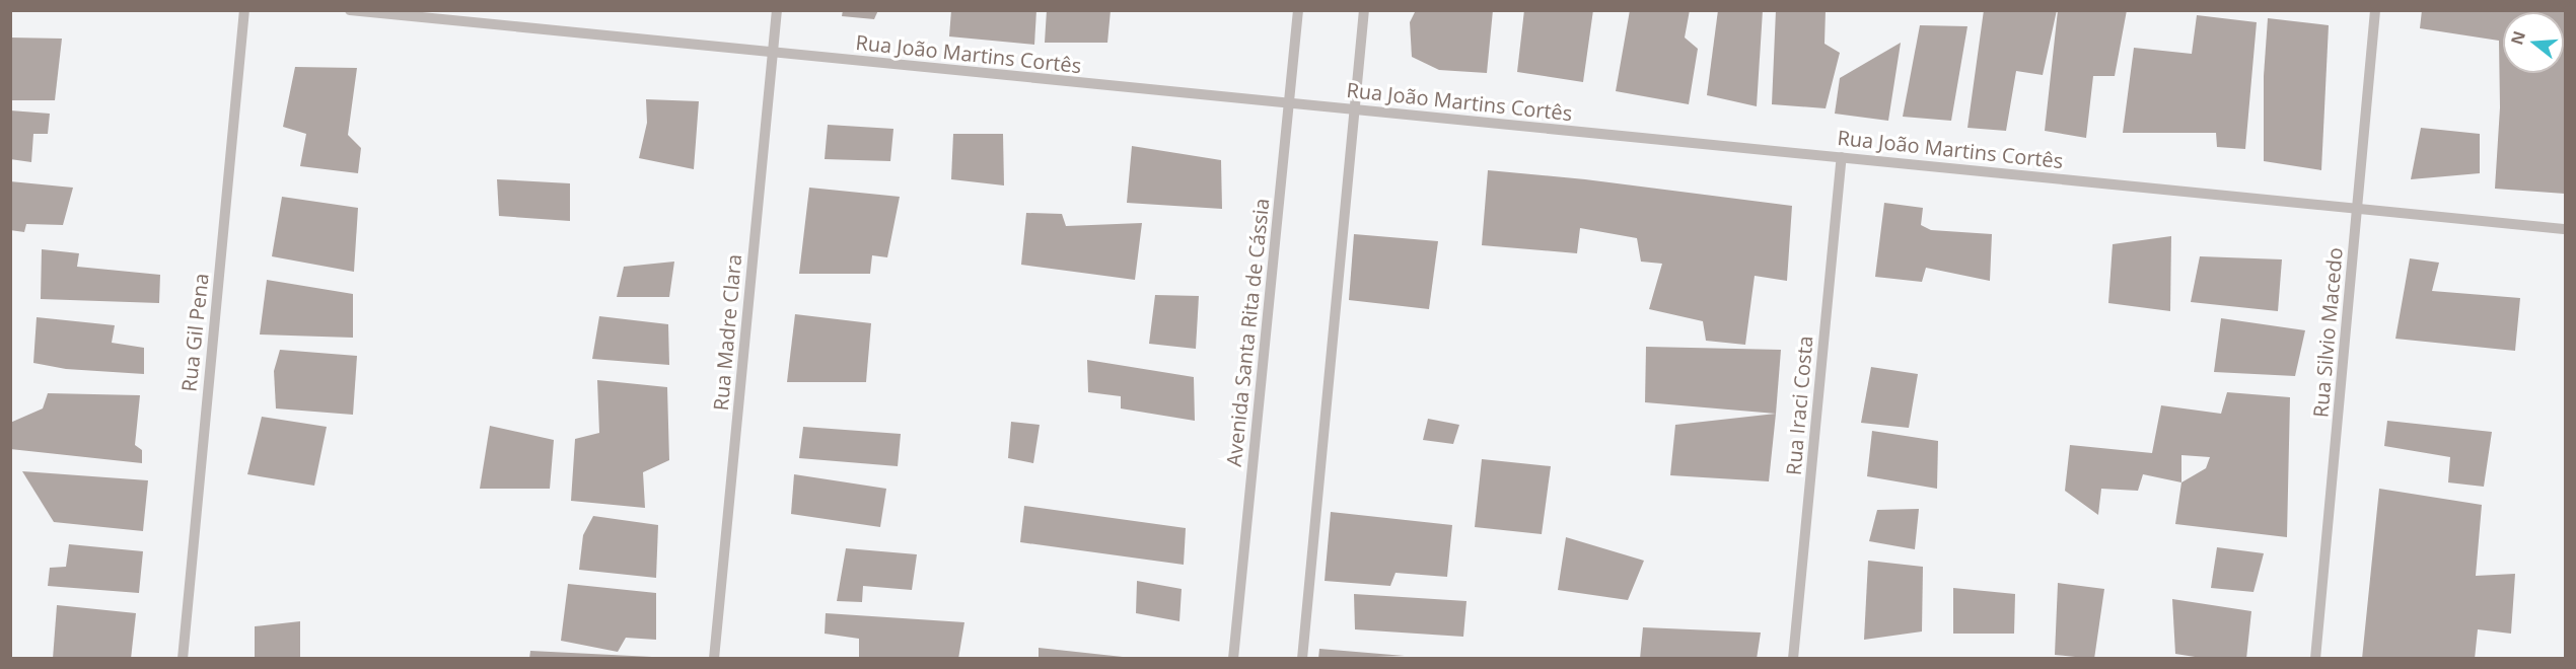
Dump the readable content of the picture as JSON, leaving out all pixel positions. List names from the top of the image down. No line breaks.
{"streets":{"street":["Rua João Martins Cortês","Rua Gil Pena","Rua Madre Clara","Avenida Santa Rita de Cássia","Rua Silvio Macedo","Rua Iraci Costa"]},"crossings":[["Rua João Martins Cortês","Rua Madre Clara"],["Rua João Martins Cortês","Avenida Santa Rita de Cássia"],["Rua João Martins Cortês","Rua Silvio Macedo"],["Rua João Martins Cortês","Rua Iraci Costa"]],"north":"left"}
